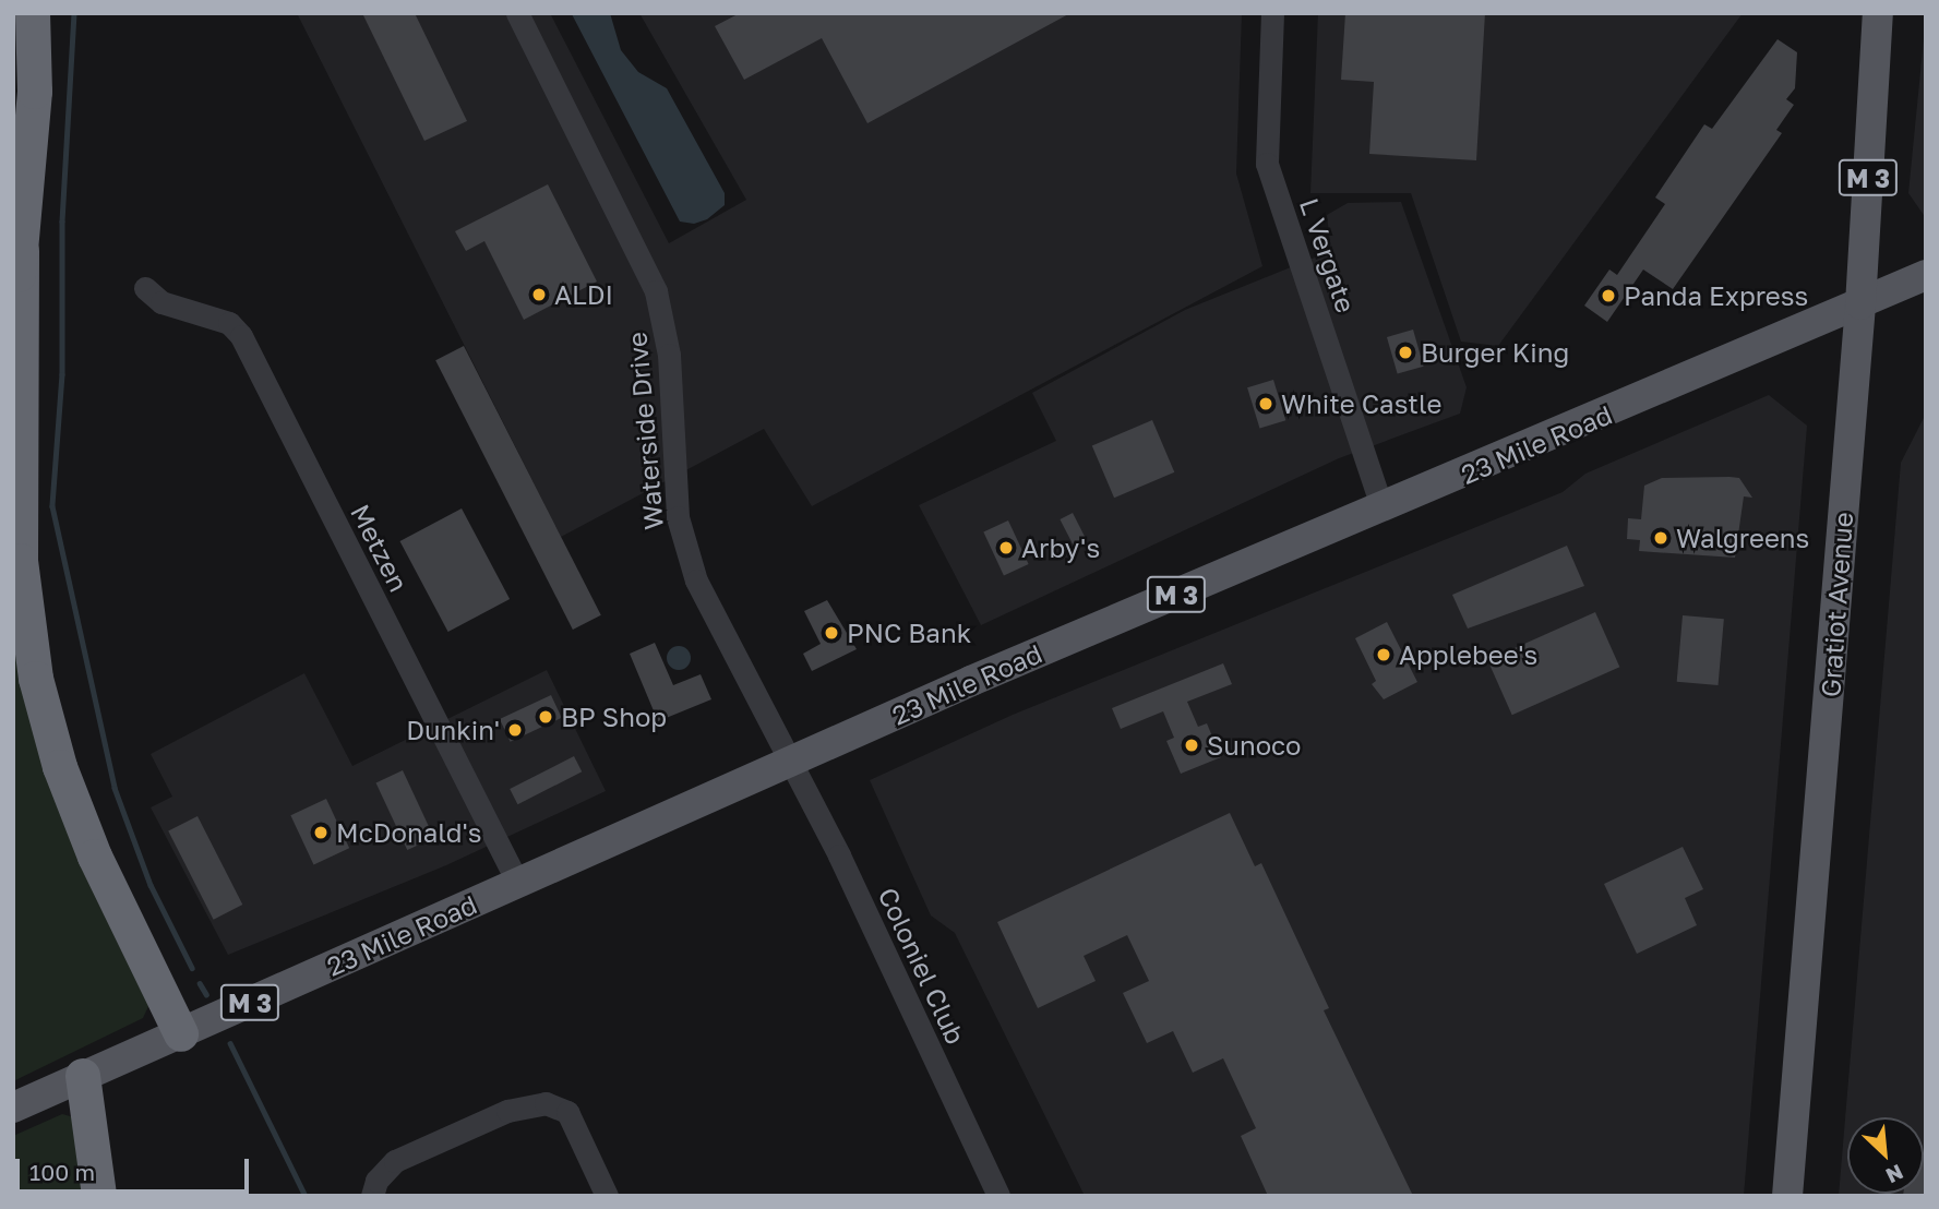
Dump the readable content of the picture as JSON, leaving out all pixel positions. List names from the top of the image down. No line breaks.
{"streets":{"main road":["M 3","23 Mile Road","Gratiot Avenue"],"street":["L Vergate","Waterside Drive","Metzen","Coloniel Club"]},"crossings":[["L Vergate","23 Mile Road"],["Waterside Drive","23 Mile Road"],["Waterside Drive","Coloniel Club"],["23 Mile Road","Metzen"],["23 Mile Road","Gratiot Avenue"],["23 Mile Road","Coloniel Club"]],"places":["ALDI","Panda Express","Burger King","White Castle","Walgreens","Arby's","PNC Bank","Applebee's","BP Shop","Dunkin'","Sunoco","McDonald's"],"scale_bar":"100 m","north":"bottom right"}
